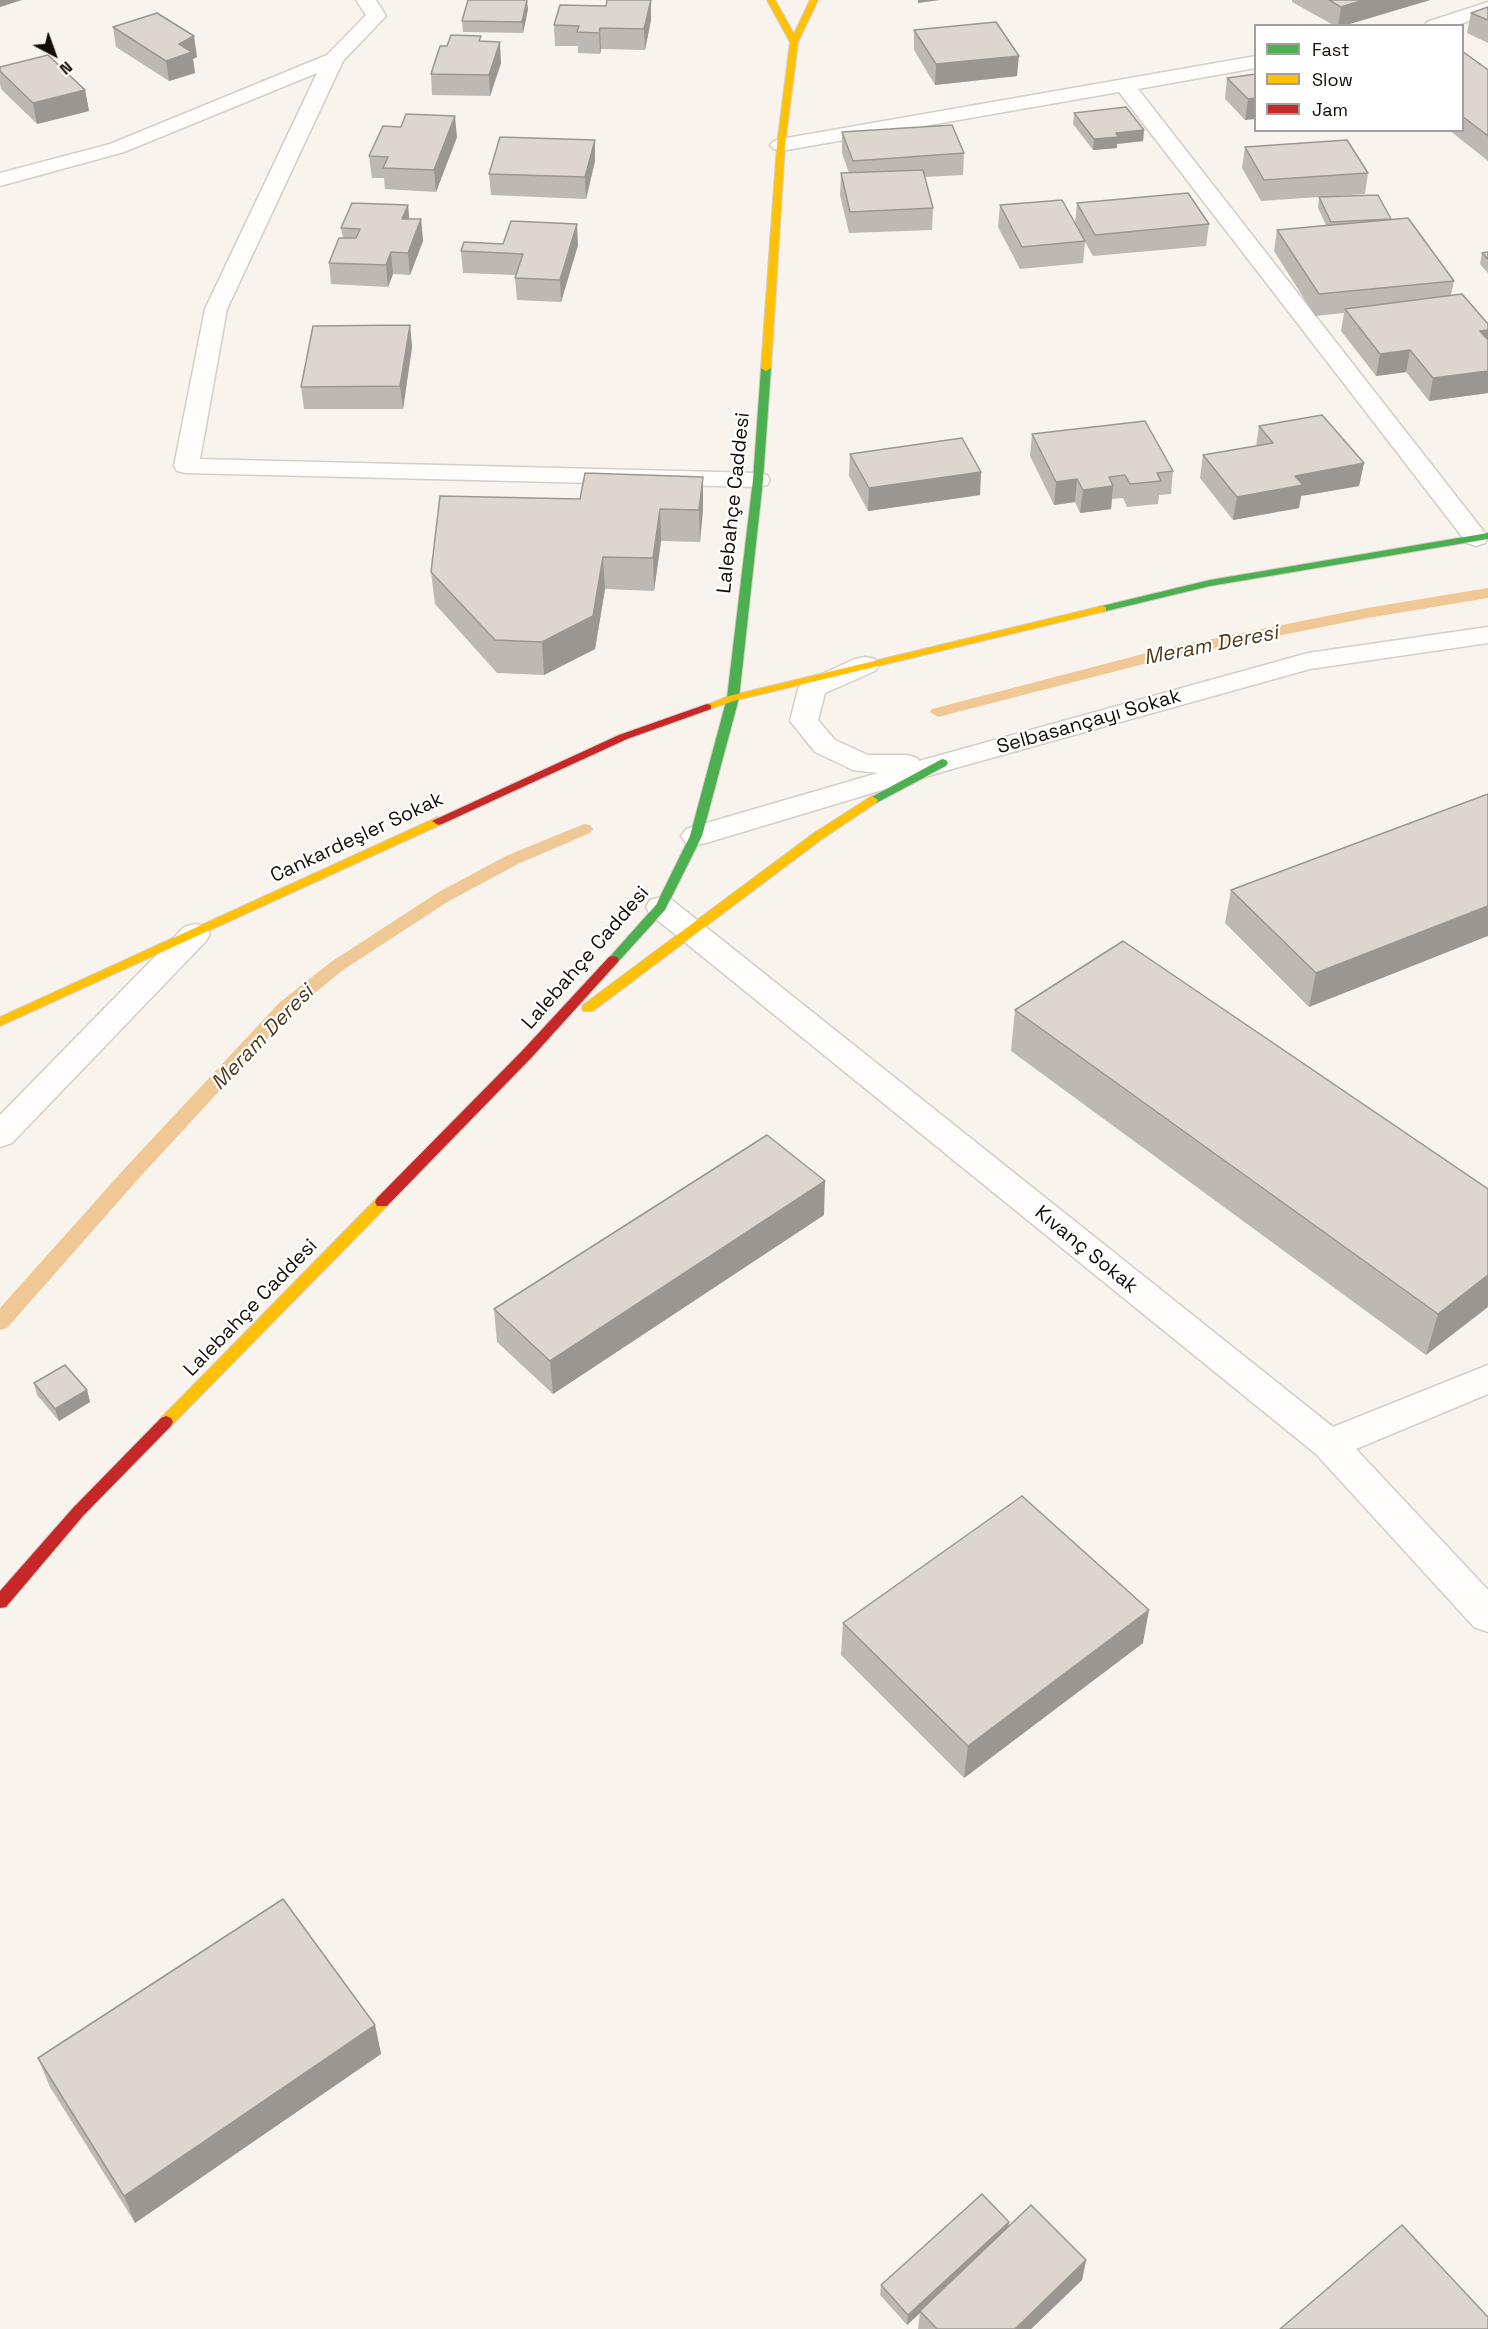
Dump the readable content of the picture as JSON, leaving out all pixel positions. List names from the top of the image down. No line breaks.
{"streets":{"street":["Lalebahçe Caddesi","Selbasançayı Sokak","Cankardeşler Sokak","Kıvanç Sokak"]},"crossings":[["Lalebahçe Caddesi","Selbasançayı Sokak"],["Lalebahçe Caddesi","Cankardeşler Sokak"],["Lalebahçe Caddesi","Kıvanç Sokak"]],"water":["Meram Deresi"],"legend":["Fast","Slow","Jam"],"north":"bottom right"}
